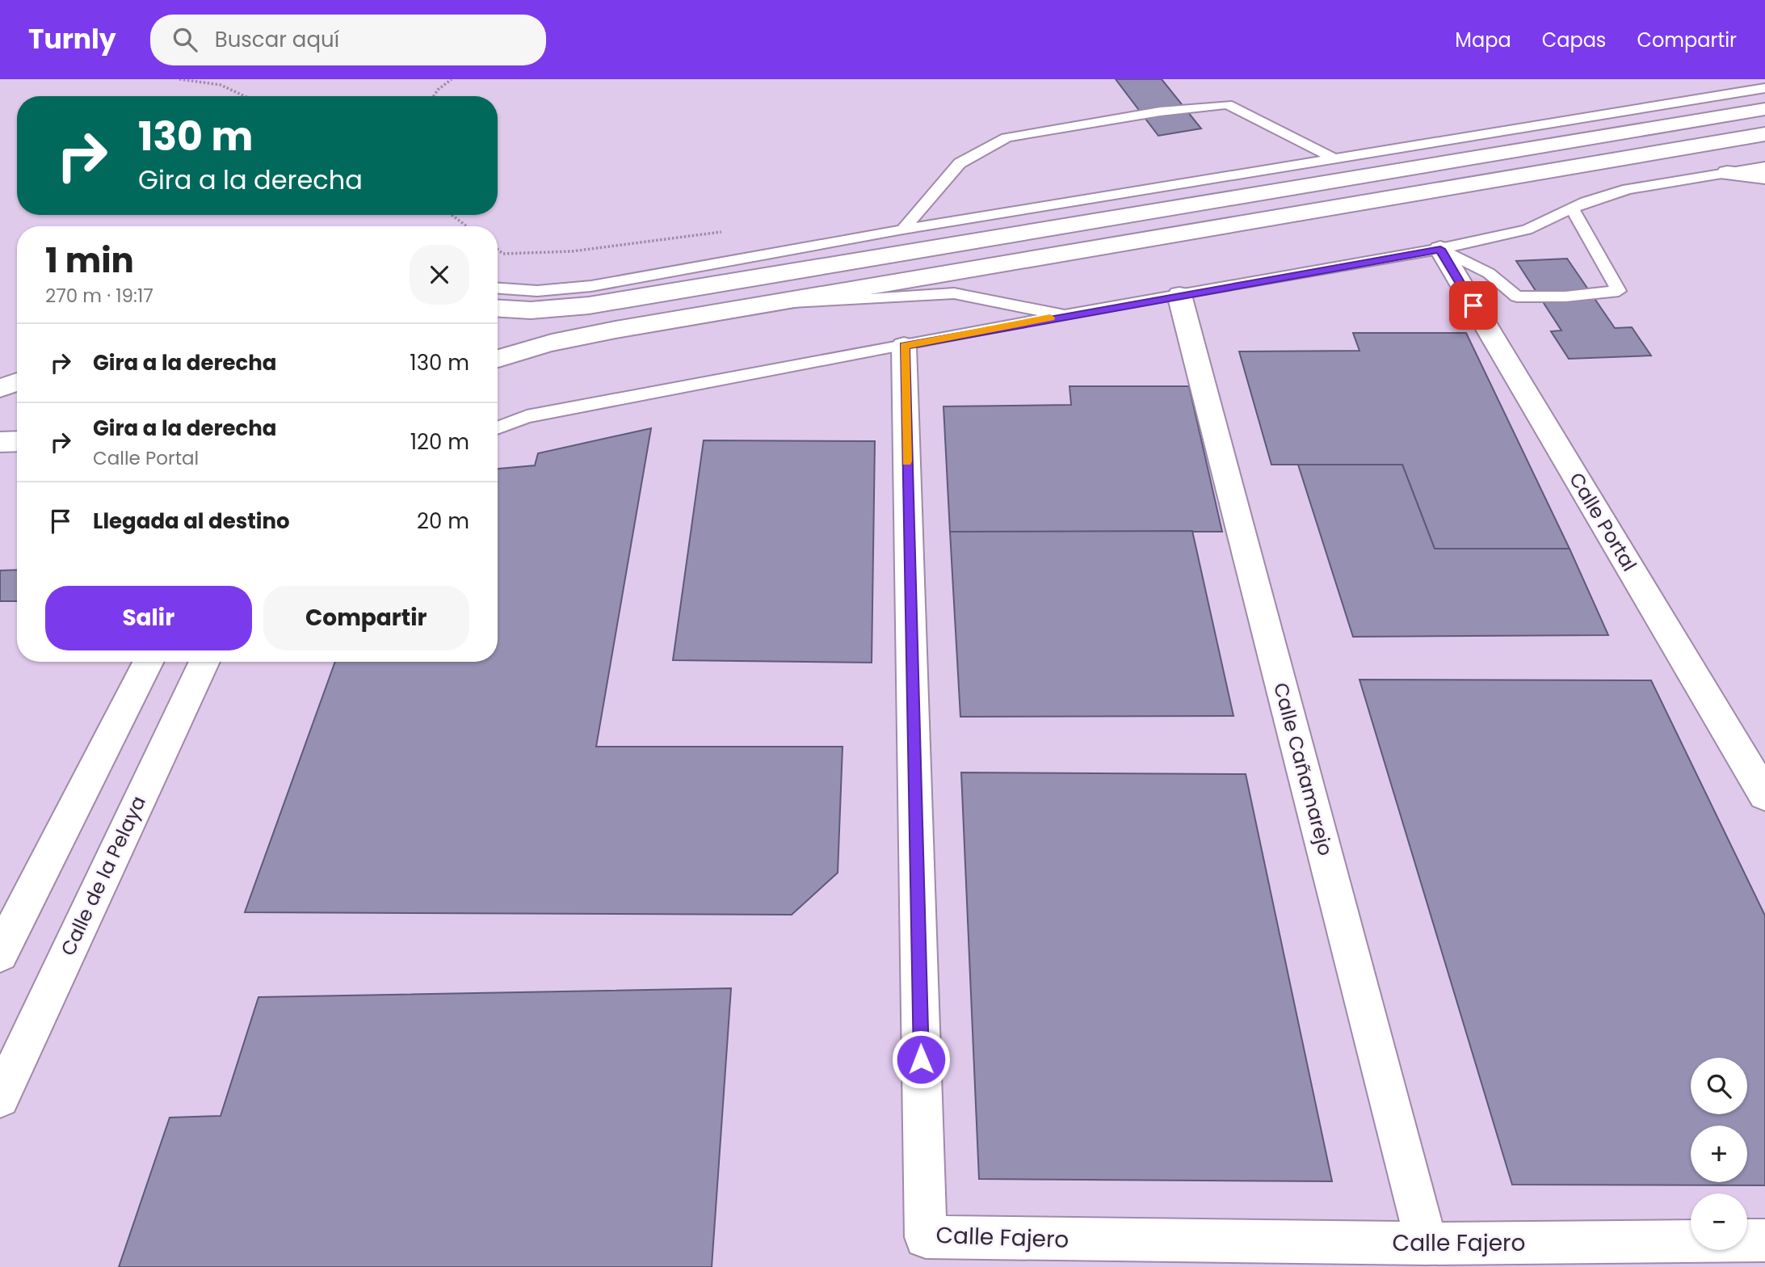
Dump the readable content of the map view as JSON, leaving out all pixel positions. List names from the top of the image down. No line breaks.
{"streets":{"street":["Calle Portal","Calle Cañamarejo","Calle de la Pelaya","Calle Fajero"]},"crossings":[["Calle Cañamarejo","Calle Fajero"]],"page":{"header":"Turnly","search":"Buscar aquí","nav":["Mapa","Capas","Compartir"],"turn":["130 m","Gira a la derecha"],"heading":["1 min","270 m · 19:17"],"list":[{"name":"Gira a la derecha","value":"130 m"},{"name":"Gira a la derecha","note":"Calle Portal","value":"120 m"},{"name":"Llegada al destino","value":"20 m"}],"buttons":["Salir","Compartir"],"map_buttons":["+","−"]}}
